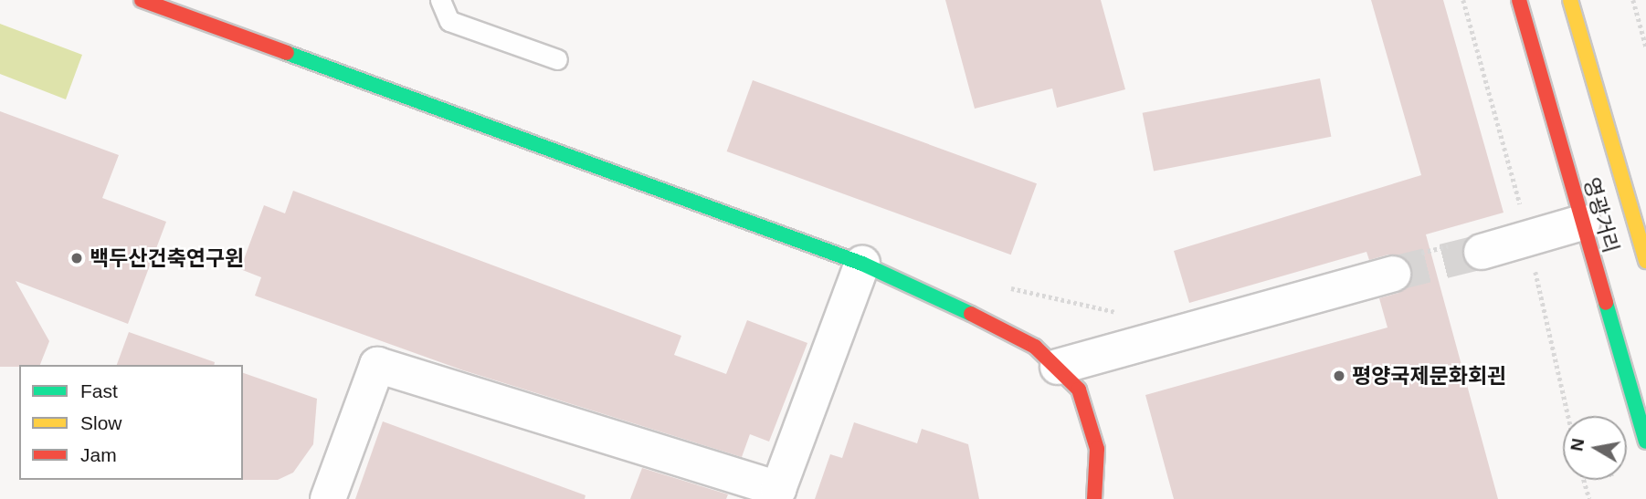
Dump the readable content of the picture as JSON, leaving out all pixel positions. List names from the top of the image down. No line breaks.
{"streets":{"street":["영광거리"]},"places":["백두산건축연구윈","평양국제문화회괸"],"legend":["Fast","Slow","Jam"],"north":"left"}
